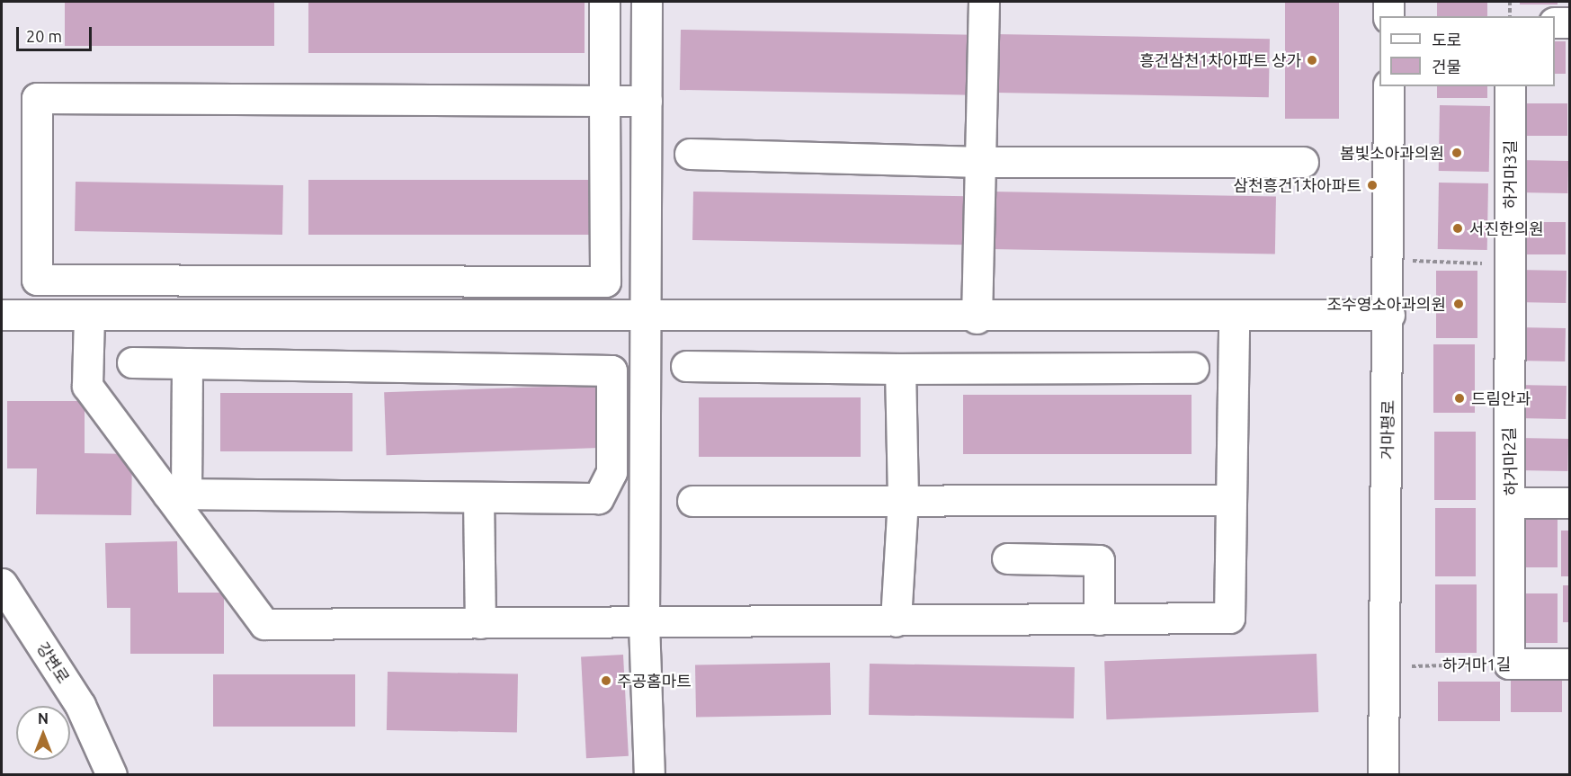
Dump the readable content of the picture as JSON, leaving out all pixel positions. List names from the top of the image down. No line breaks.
{"streets":{"street":["하거마3길","거마평로","하거마2길","강변로","하거마1길"]},"crossings":[["하거마3길","하거마2길"],["거마평로","하거마1길"]],"places":["흥건삼천1차아파트 상가","봄빛소아과의원","삼천흥건1차아파트","서진한의원","조수영소아과의원","드림안과","주공홈마트"],"legend":["도로","건물"],"scale_bar":"20 m","north":"top"}
